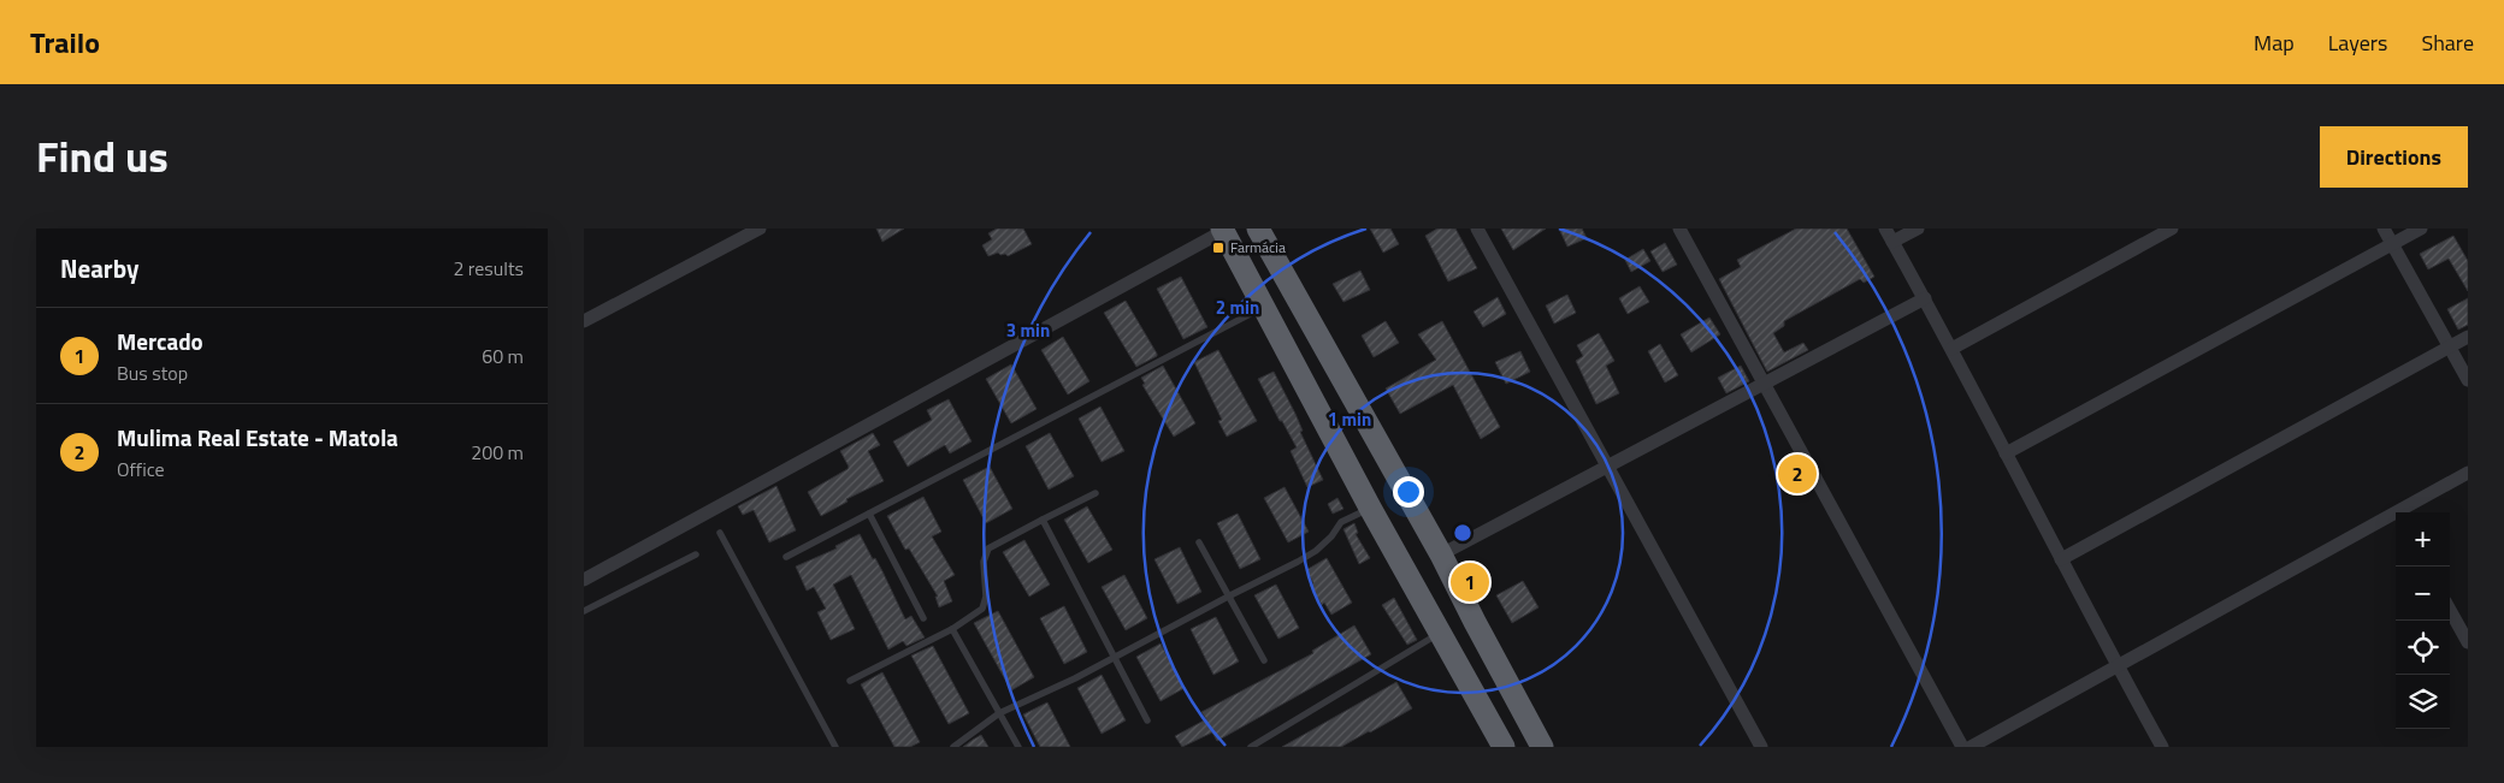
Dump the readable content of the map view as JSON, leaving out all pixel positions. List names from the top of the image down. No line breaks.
{"places":{"transit":["Farmácia"]},"page":{"header":"Trailo","nav":["Map","Layers","Share"],"title":"Find us","buttons":"Directions","heading":["Nearby","2 results"],"list":[{"mark":"1","name":"Mercado","note":"Bus stop","value":"60 m"},{"mark":"2","name":"Mulima Real Estate - Matola","note":"Office","value":"200 m"}],"pins":["2","1"],"map_buttons":["+","−"]},"rings":["2 min","3 min","1 min"]}
